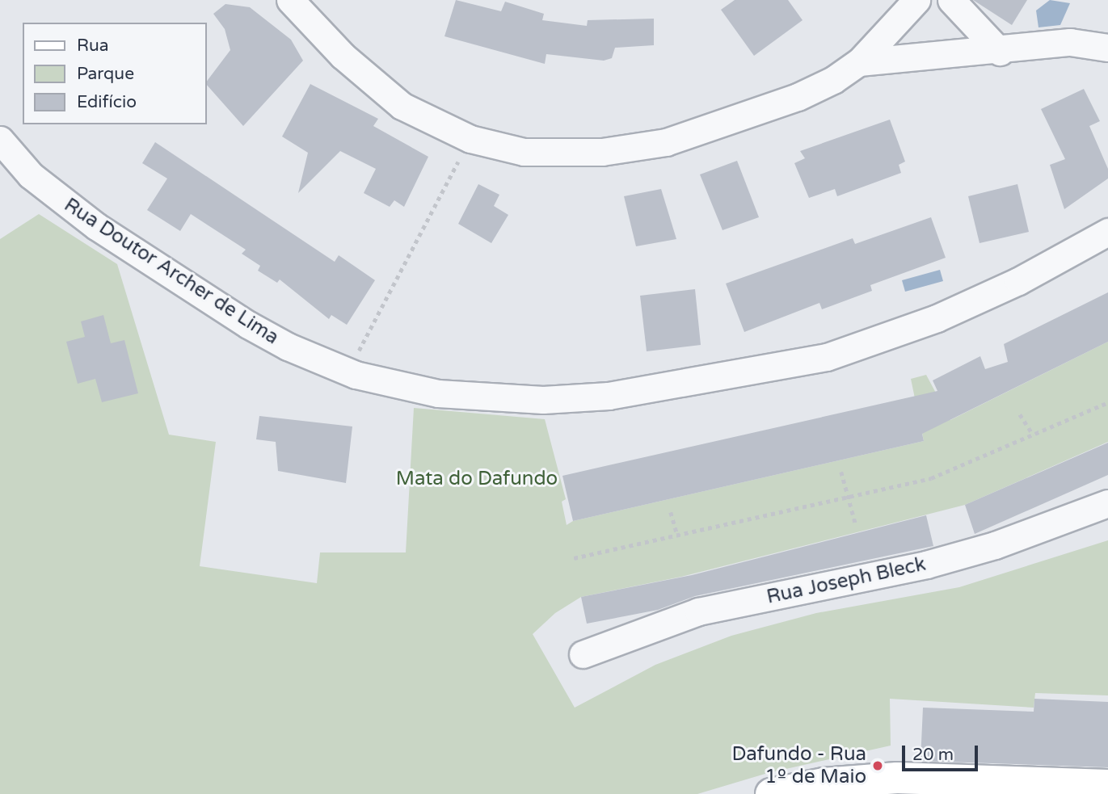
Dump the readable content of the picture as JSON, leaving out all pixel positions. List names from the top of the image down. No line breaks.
{"streets":{"street":["Rua Doutor Archer de Lima","Rua Joseph Bleck"]},"parks":["Mata do Dafundo"],"places":["Dafundo - Rua 1º de Maio"],"legend":["Rua","Parque","Edifício"],"scale_bar":"20 m"}
